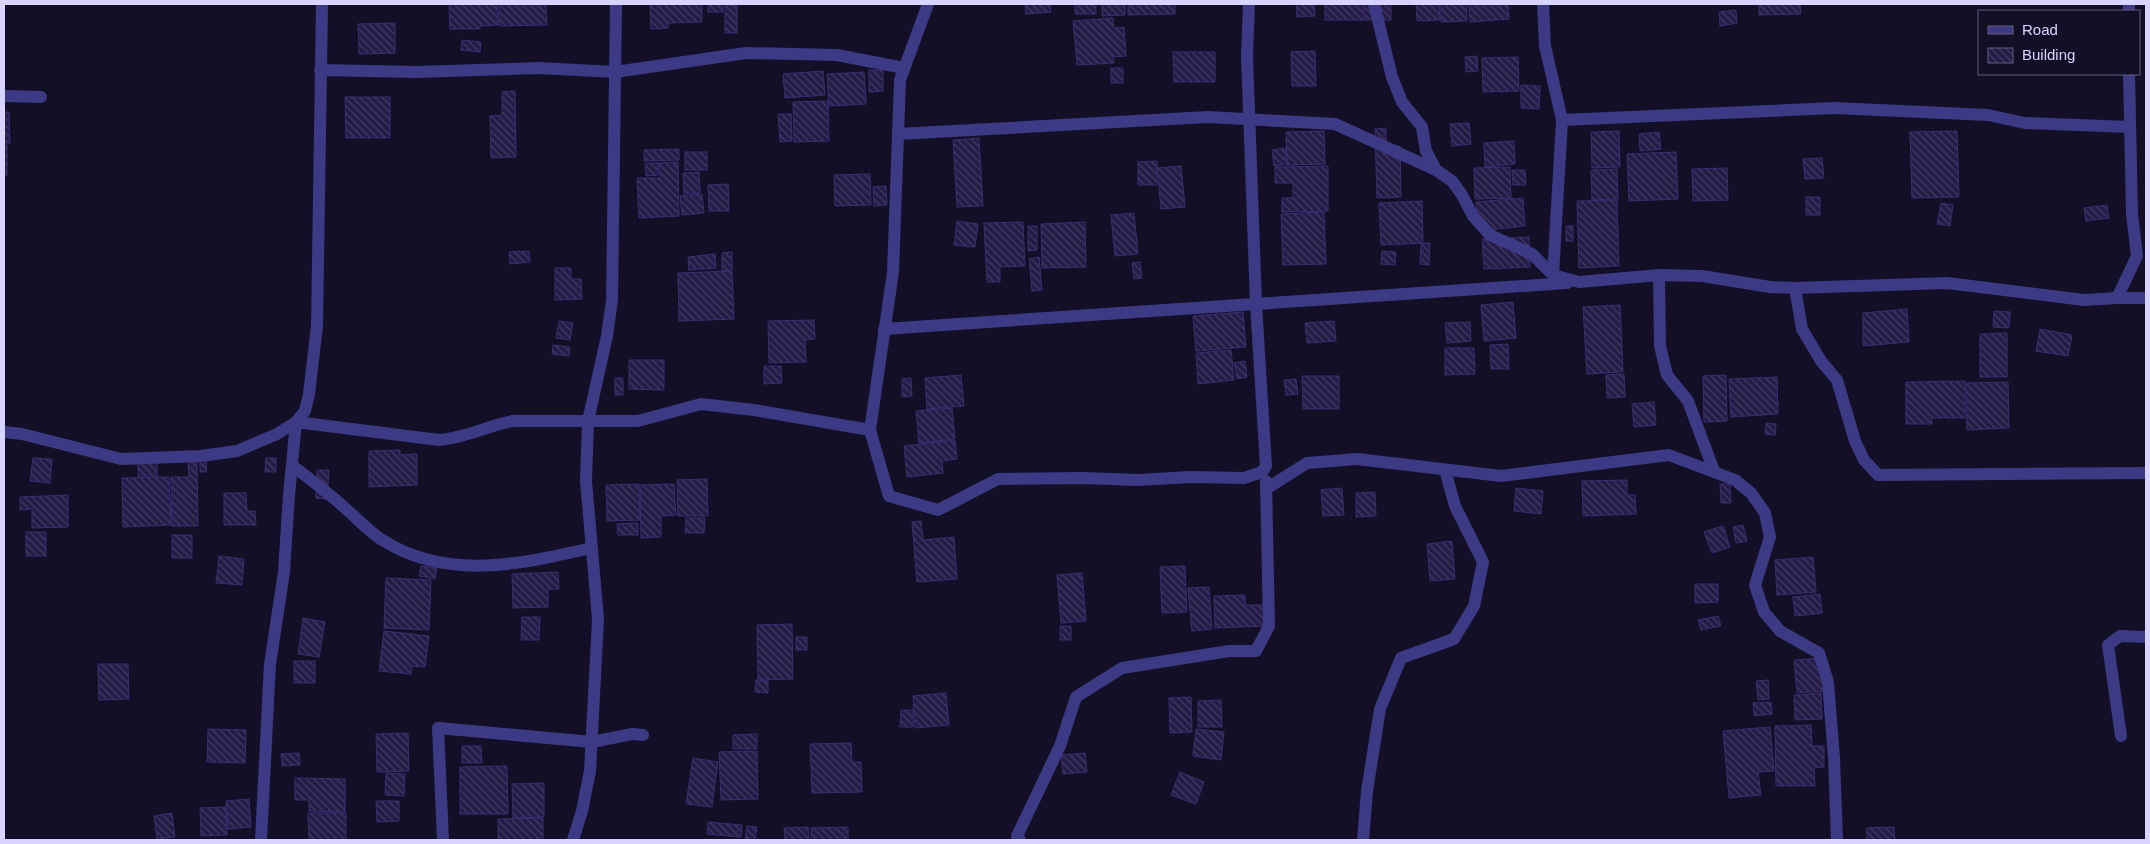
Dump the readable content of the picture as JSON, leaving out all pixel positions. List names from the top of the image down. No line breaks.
{"legend":["Road","Building"]}
